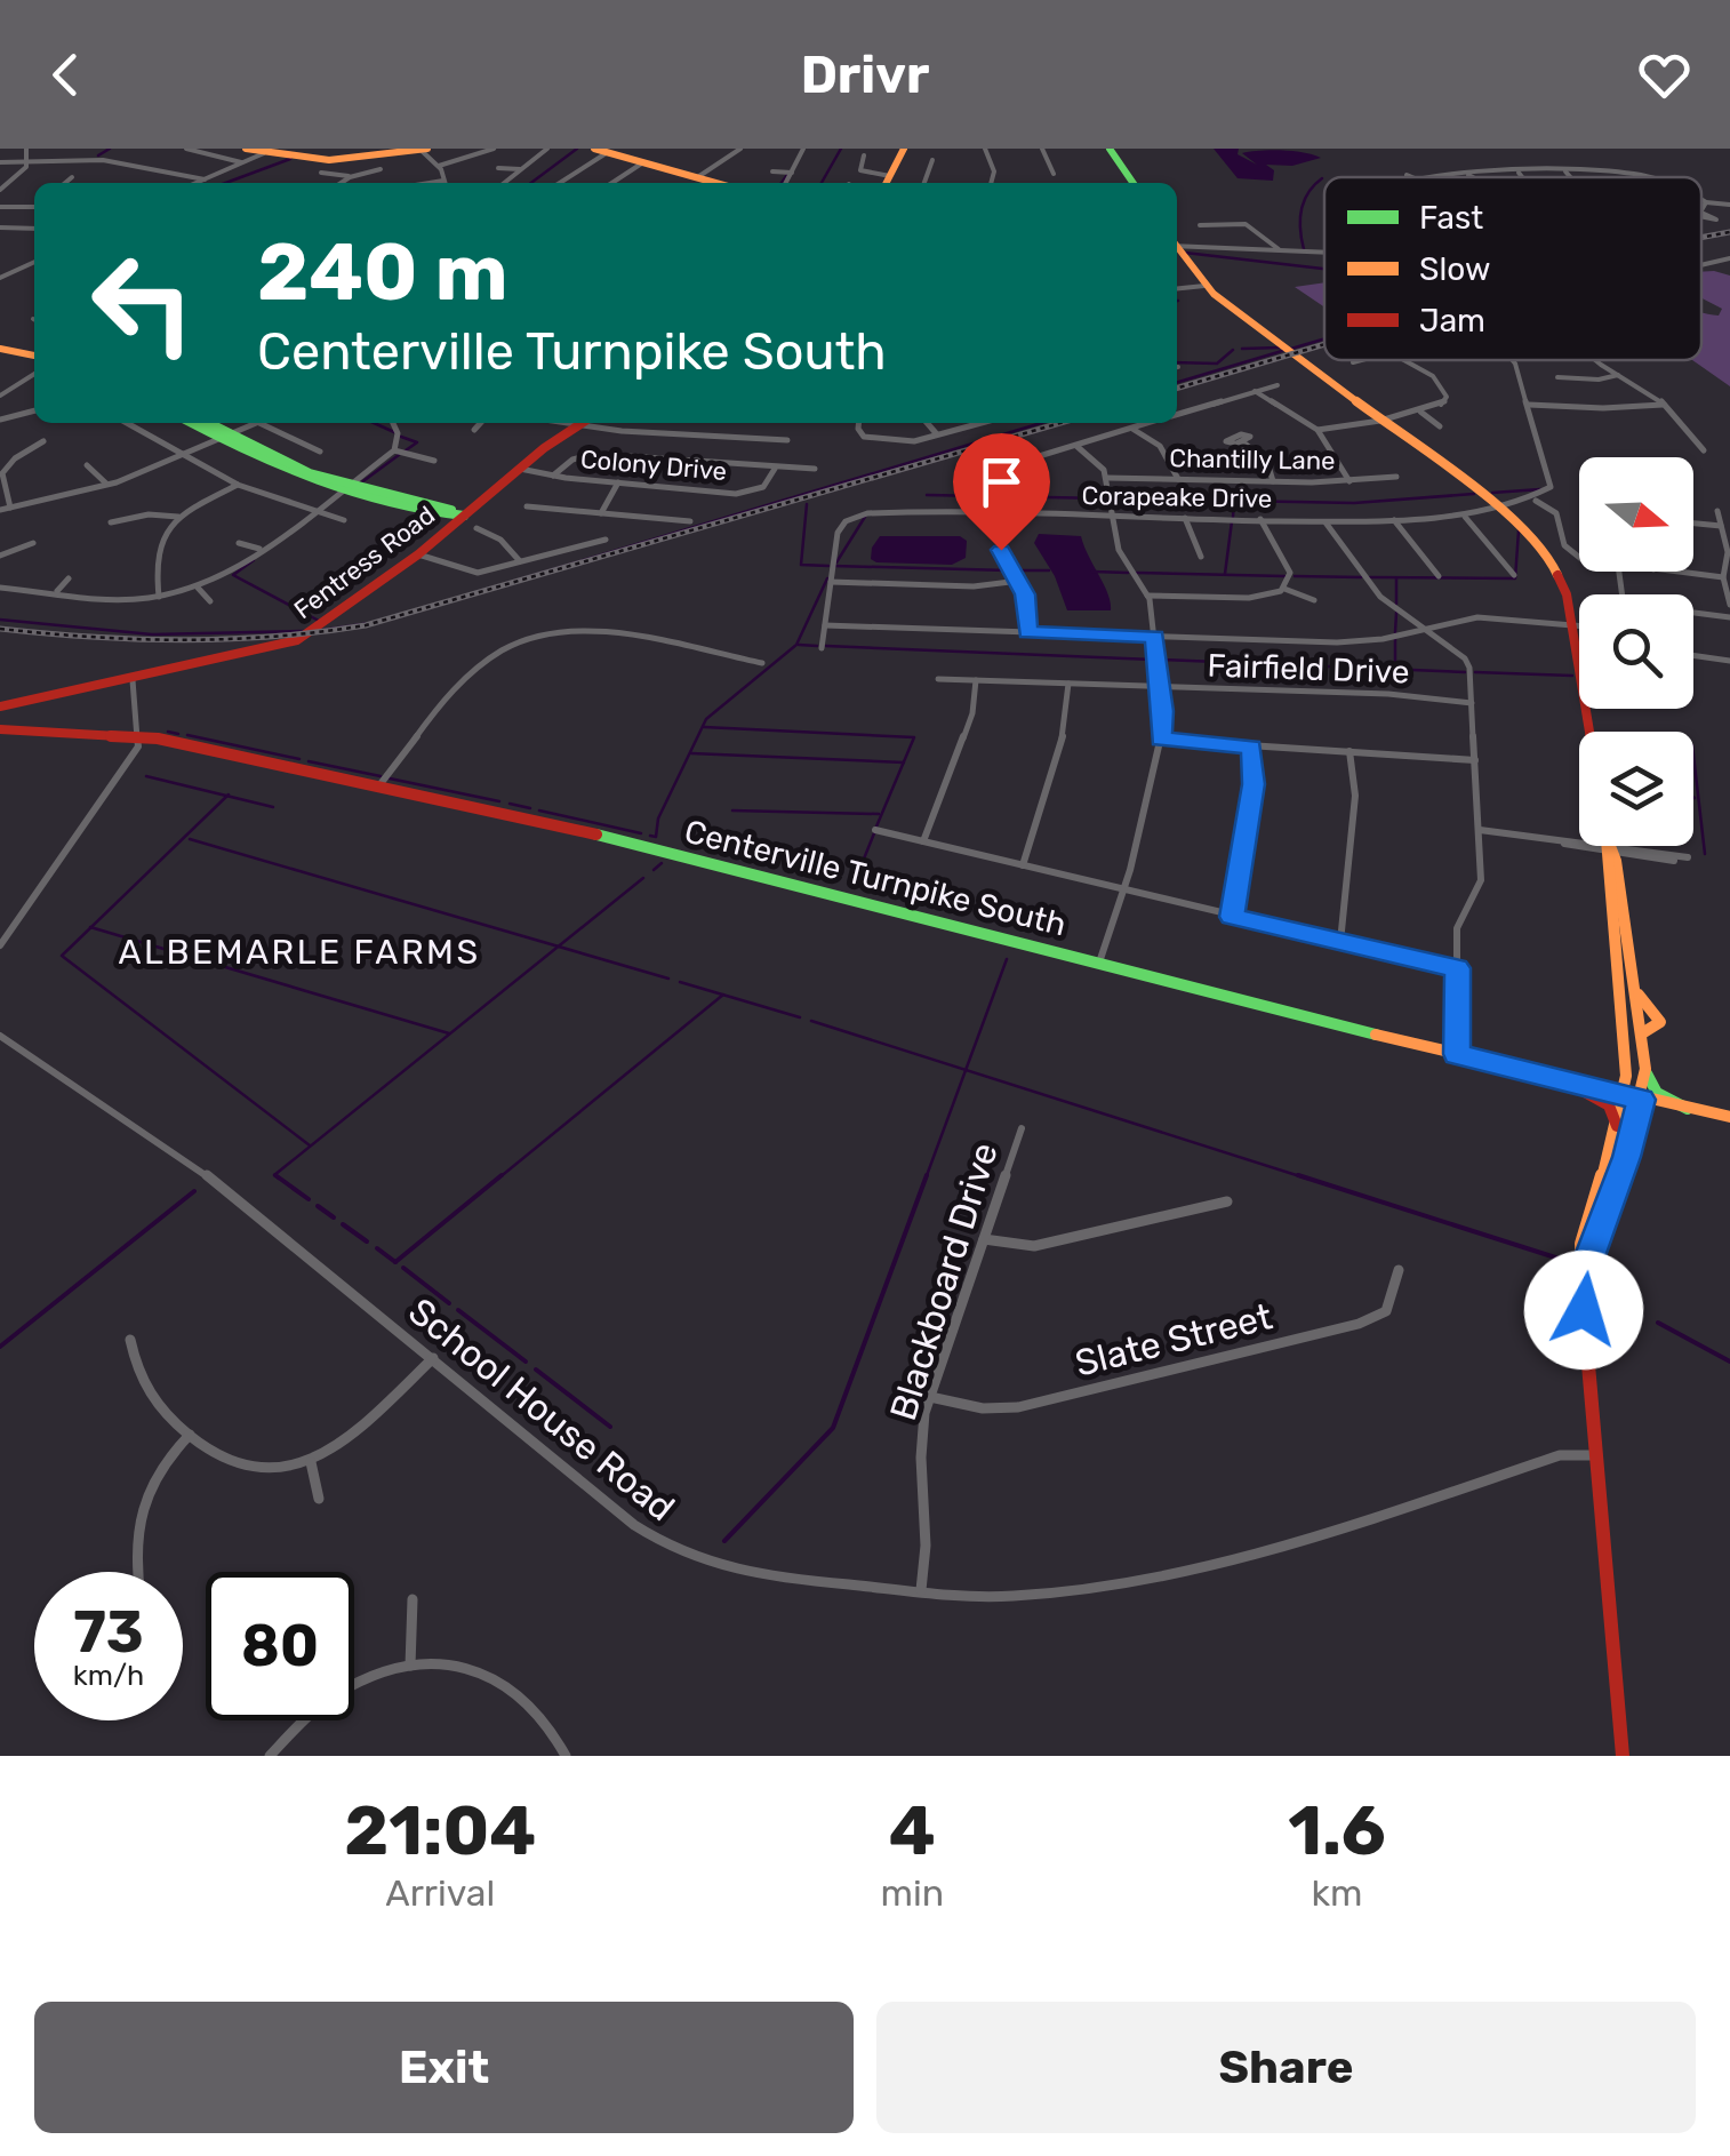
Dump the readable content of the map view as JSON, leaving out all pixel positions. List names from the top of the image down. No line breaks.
{"streets":{"main road":["Fentress Road","Centerville Turnpike South"],"street":["Chantilly Lane","Colony Drive","Corapeake Drive","Fairfield Drive","Blackboard Drive","Slate Street","School House Road"]},"crossings":[["Colony Drive","Fentress Road"],["Blackboard Drive","Slate Street"],["Blackboard Drive","School House Road"]],"districts":["ALBEMARLE FARMS"],"legend":["Fast","Slow","Jam"],"north":"right","page":{"header":"Drivr","turn":["240 m","Centerville Turnpike South"],"speed":"73 km/h","limit":"80","eta":["21:04","Arrival","4","min","1.6","km"],"buttons":["Exit","Share"]}}
